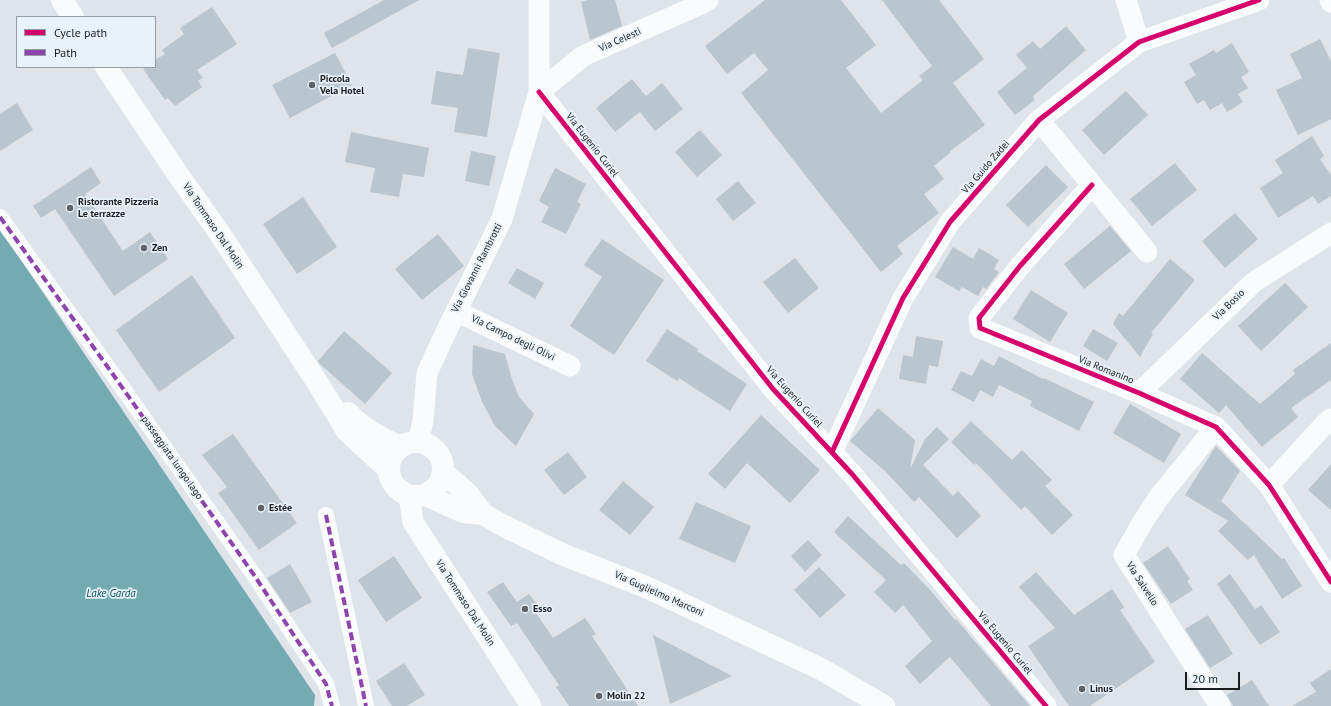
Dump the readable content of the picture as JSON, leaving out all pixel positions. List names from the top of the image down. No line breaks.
{"streets":{"main road":["Via Tommaso Dal Molin","Via Guglielmo Marconi"],"street":["Via Celesti","Via Eugenio Curiel","Via Guido Zadei","Via Giovanni Rambrotti","Via Bosio","Via Campo degli Olivi","Via Romanino","passeggiata lungo lago","Via Salvello"]},"crossings":[["Via Celesti","Via Eugenio Curiel"],["Via Celesti","Via Giovanni Rambrotti"],["Via Eugenio Curiel","Via Guido Zadei"],["Via Eugenio Curiel","Via Giovanni Rambrotti"],["Via Tommaso Dal Molin","Via Giovanni Rambrotti"],["Via Tommaso Dal Molin","Via Guglielmo Marconi"],["Via Giovanni Rambrotti","Via Campo degli Olivi"],["Via Giovanni Rambrotti","Via Guglielmo Marconi"],["Via Bosio","Via Romanino"],["Via Romanino","Via Salvello"]],"water":["Lake Garda"],"places":["Piccola Vela Hotel","Ristorante Pizzeria Le terrazze","Zen","Estée","Esso","Linus","Molin 22"],"legend":["Cycle path","Path"],"scale_bar":"20 m"}
